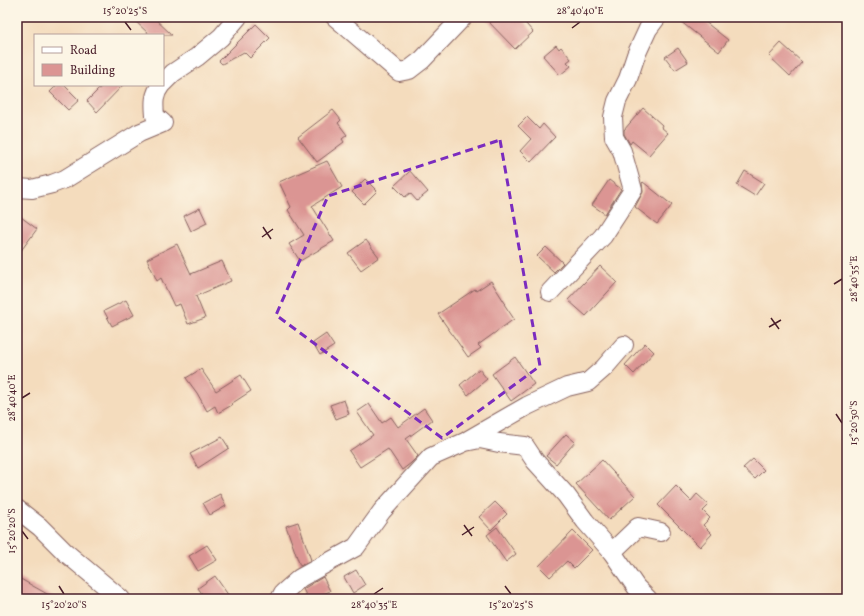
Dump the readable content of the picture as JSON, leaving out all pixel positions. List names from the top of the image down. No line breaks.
{"legend":["Road","Building"],"coordinates":["15°20'25\"S","28°40'40\"E","28°40'35\"E","15°20'30\"S","15°20'20\"S"]}
